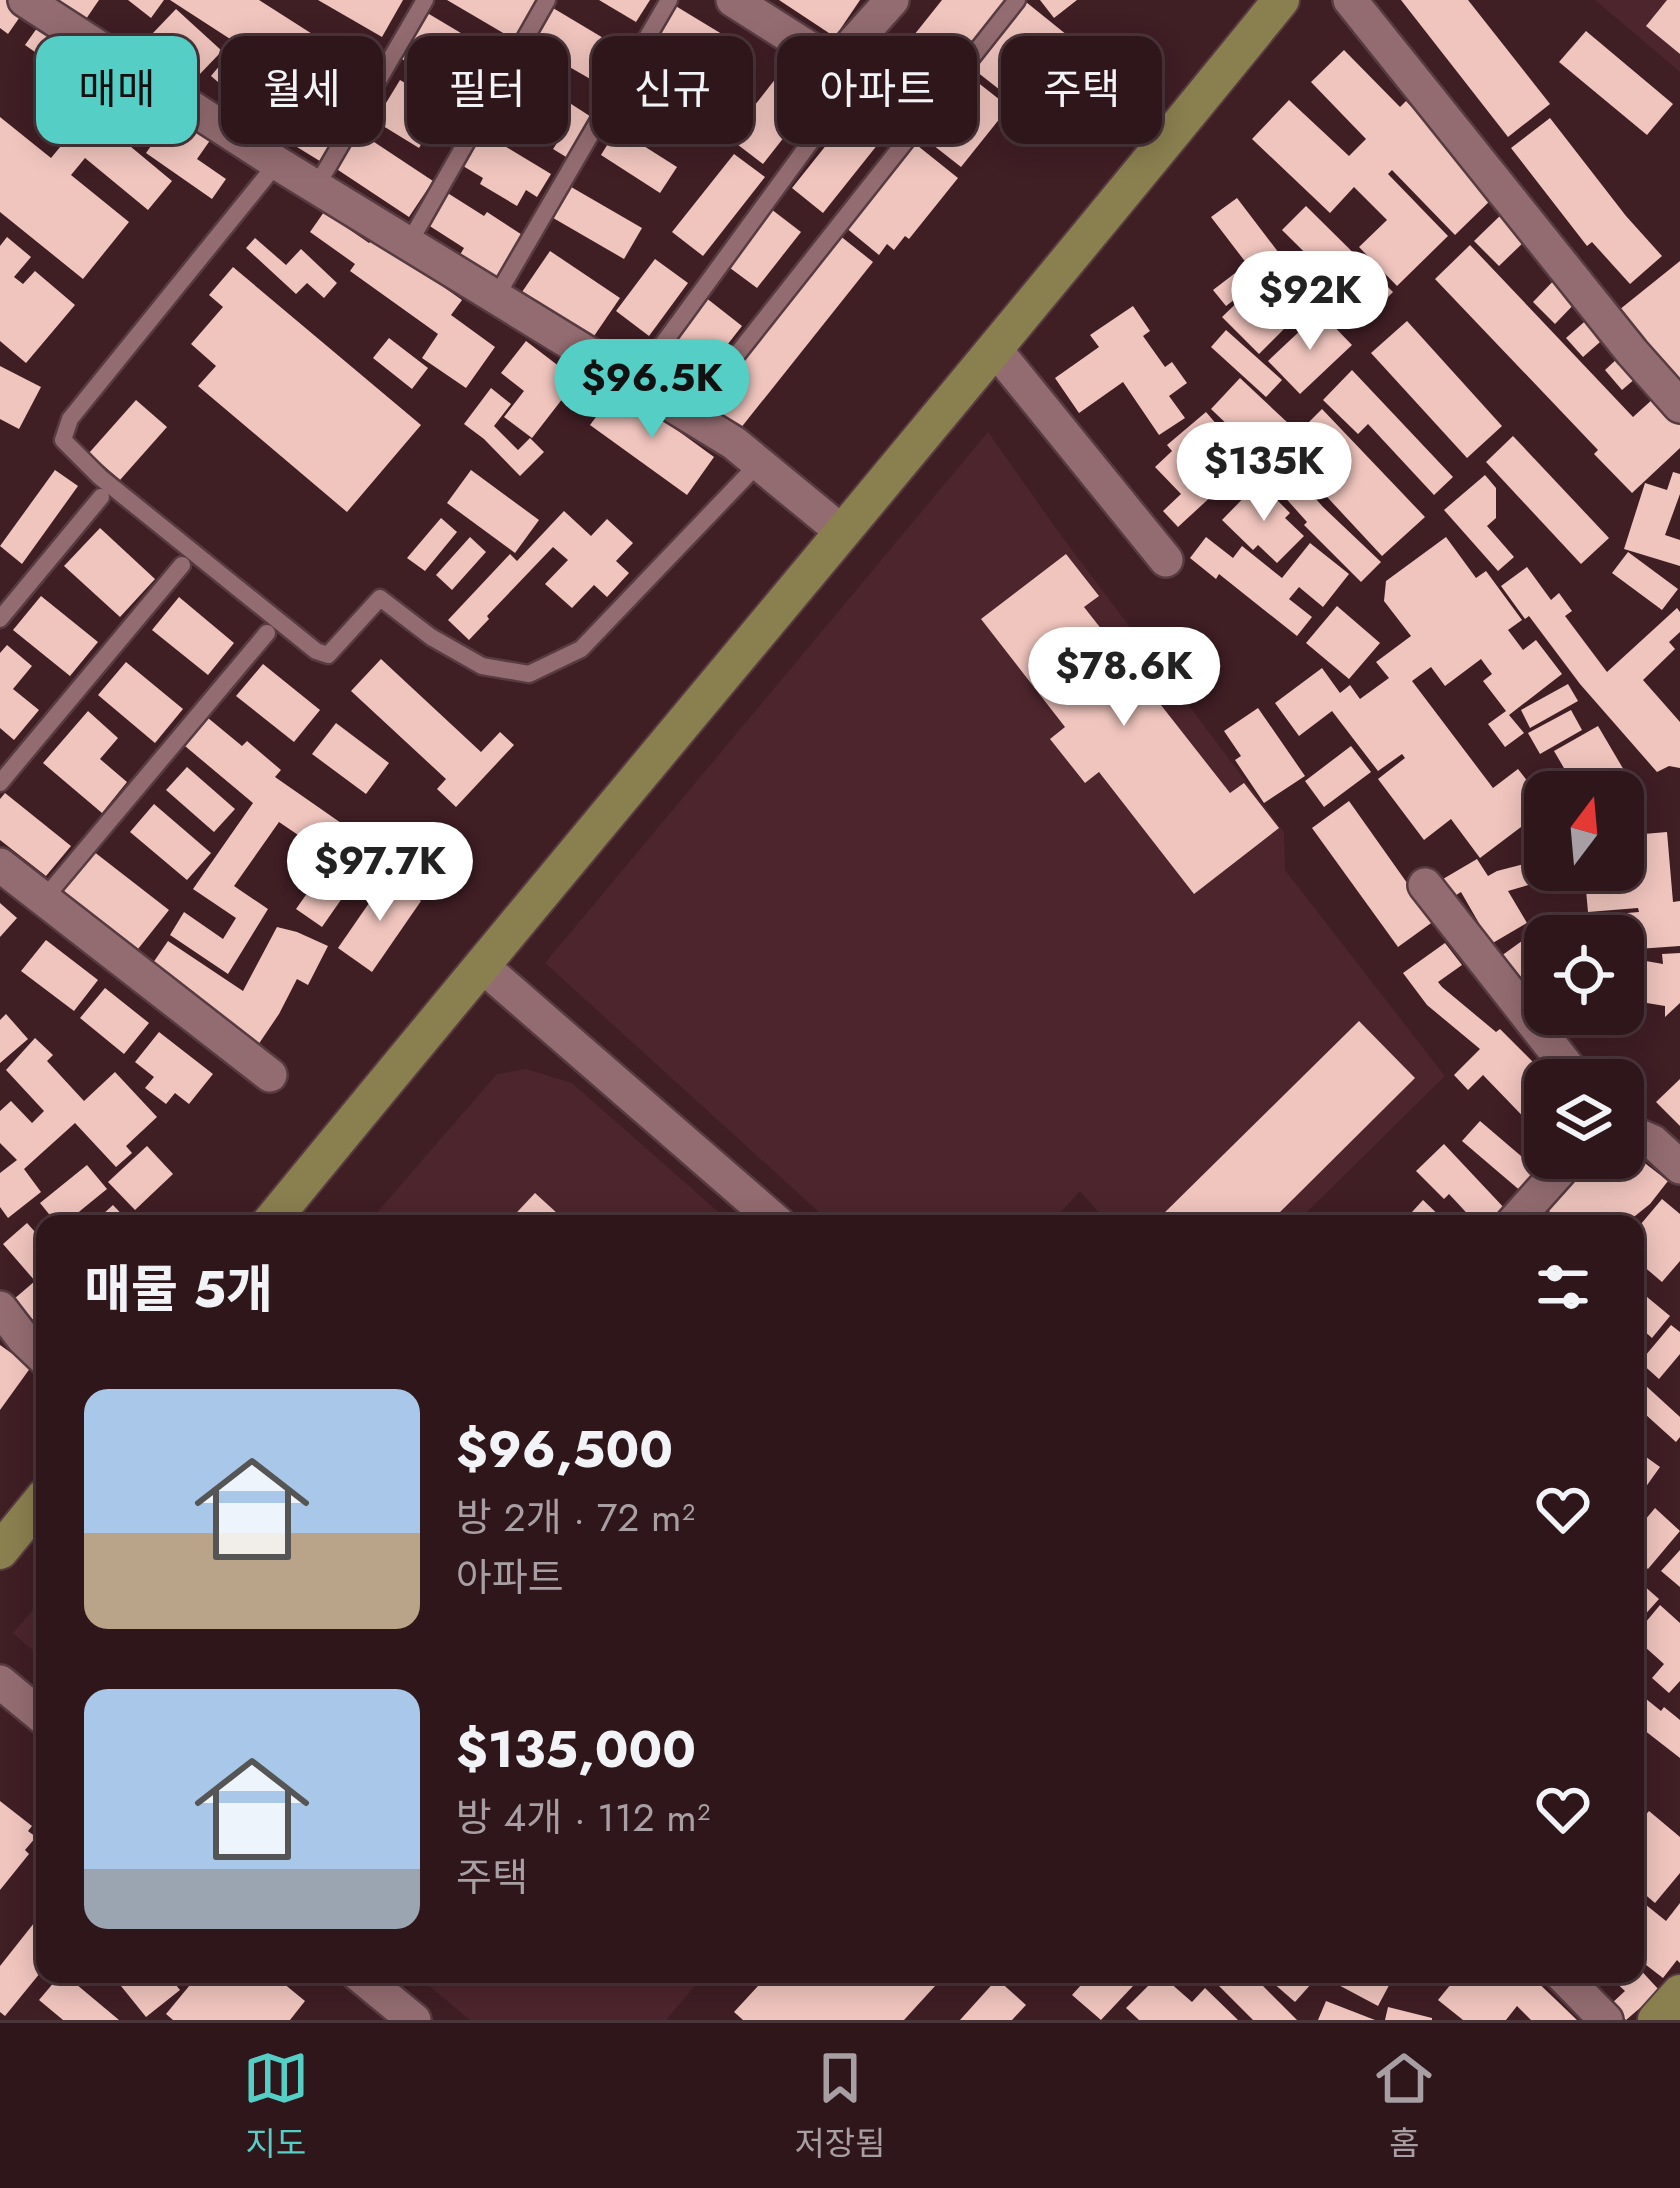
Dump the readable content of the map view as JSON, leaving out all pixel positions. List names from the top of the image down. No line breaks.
{"north":"top","page":{"chip":["매매","월세","필터","신규","아파트","주택"],"price":["$92K","$96.5K","$135K","$78.6K","$97.7K"],"heading":"매물 5개","list":[{"name":"$96,500","note":"방 2개 · 72 m² · 아파트"},{"name":"$135,000","note":"방 4개 · 112 m² · 주택"}],"tabs":["지도","저장됨","홈"]}}
